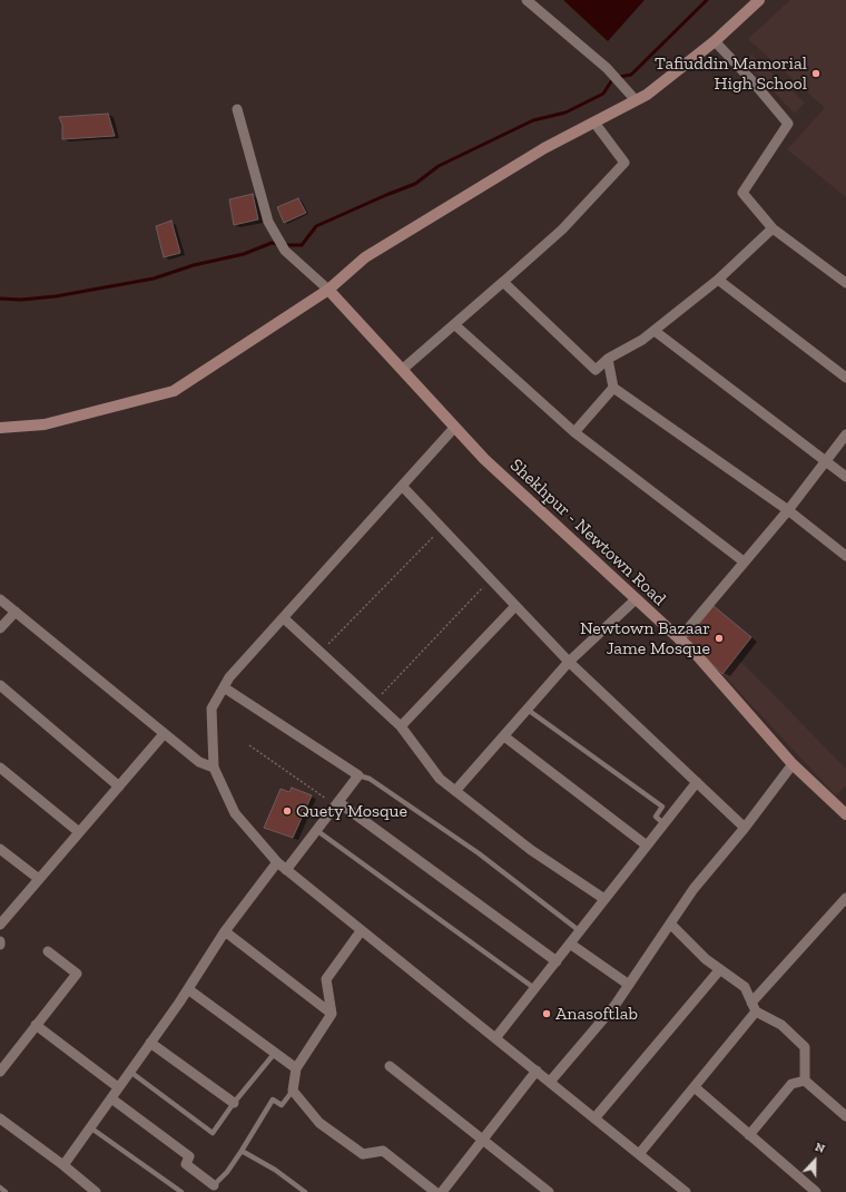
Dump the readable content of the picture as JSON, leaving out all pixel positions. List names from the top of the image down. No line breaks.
{"streets":{"street":["Shekhpur - Newtown Road"]},"places":["Tafiuddin Mamorial High School","Newtown Bazaar Jame Mosque","Quety Mosque","Anasoftlab"],"north":"top"}
